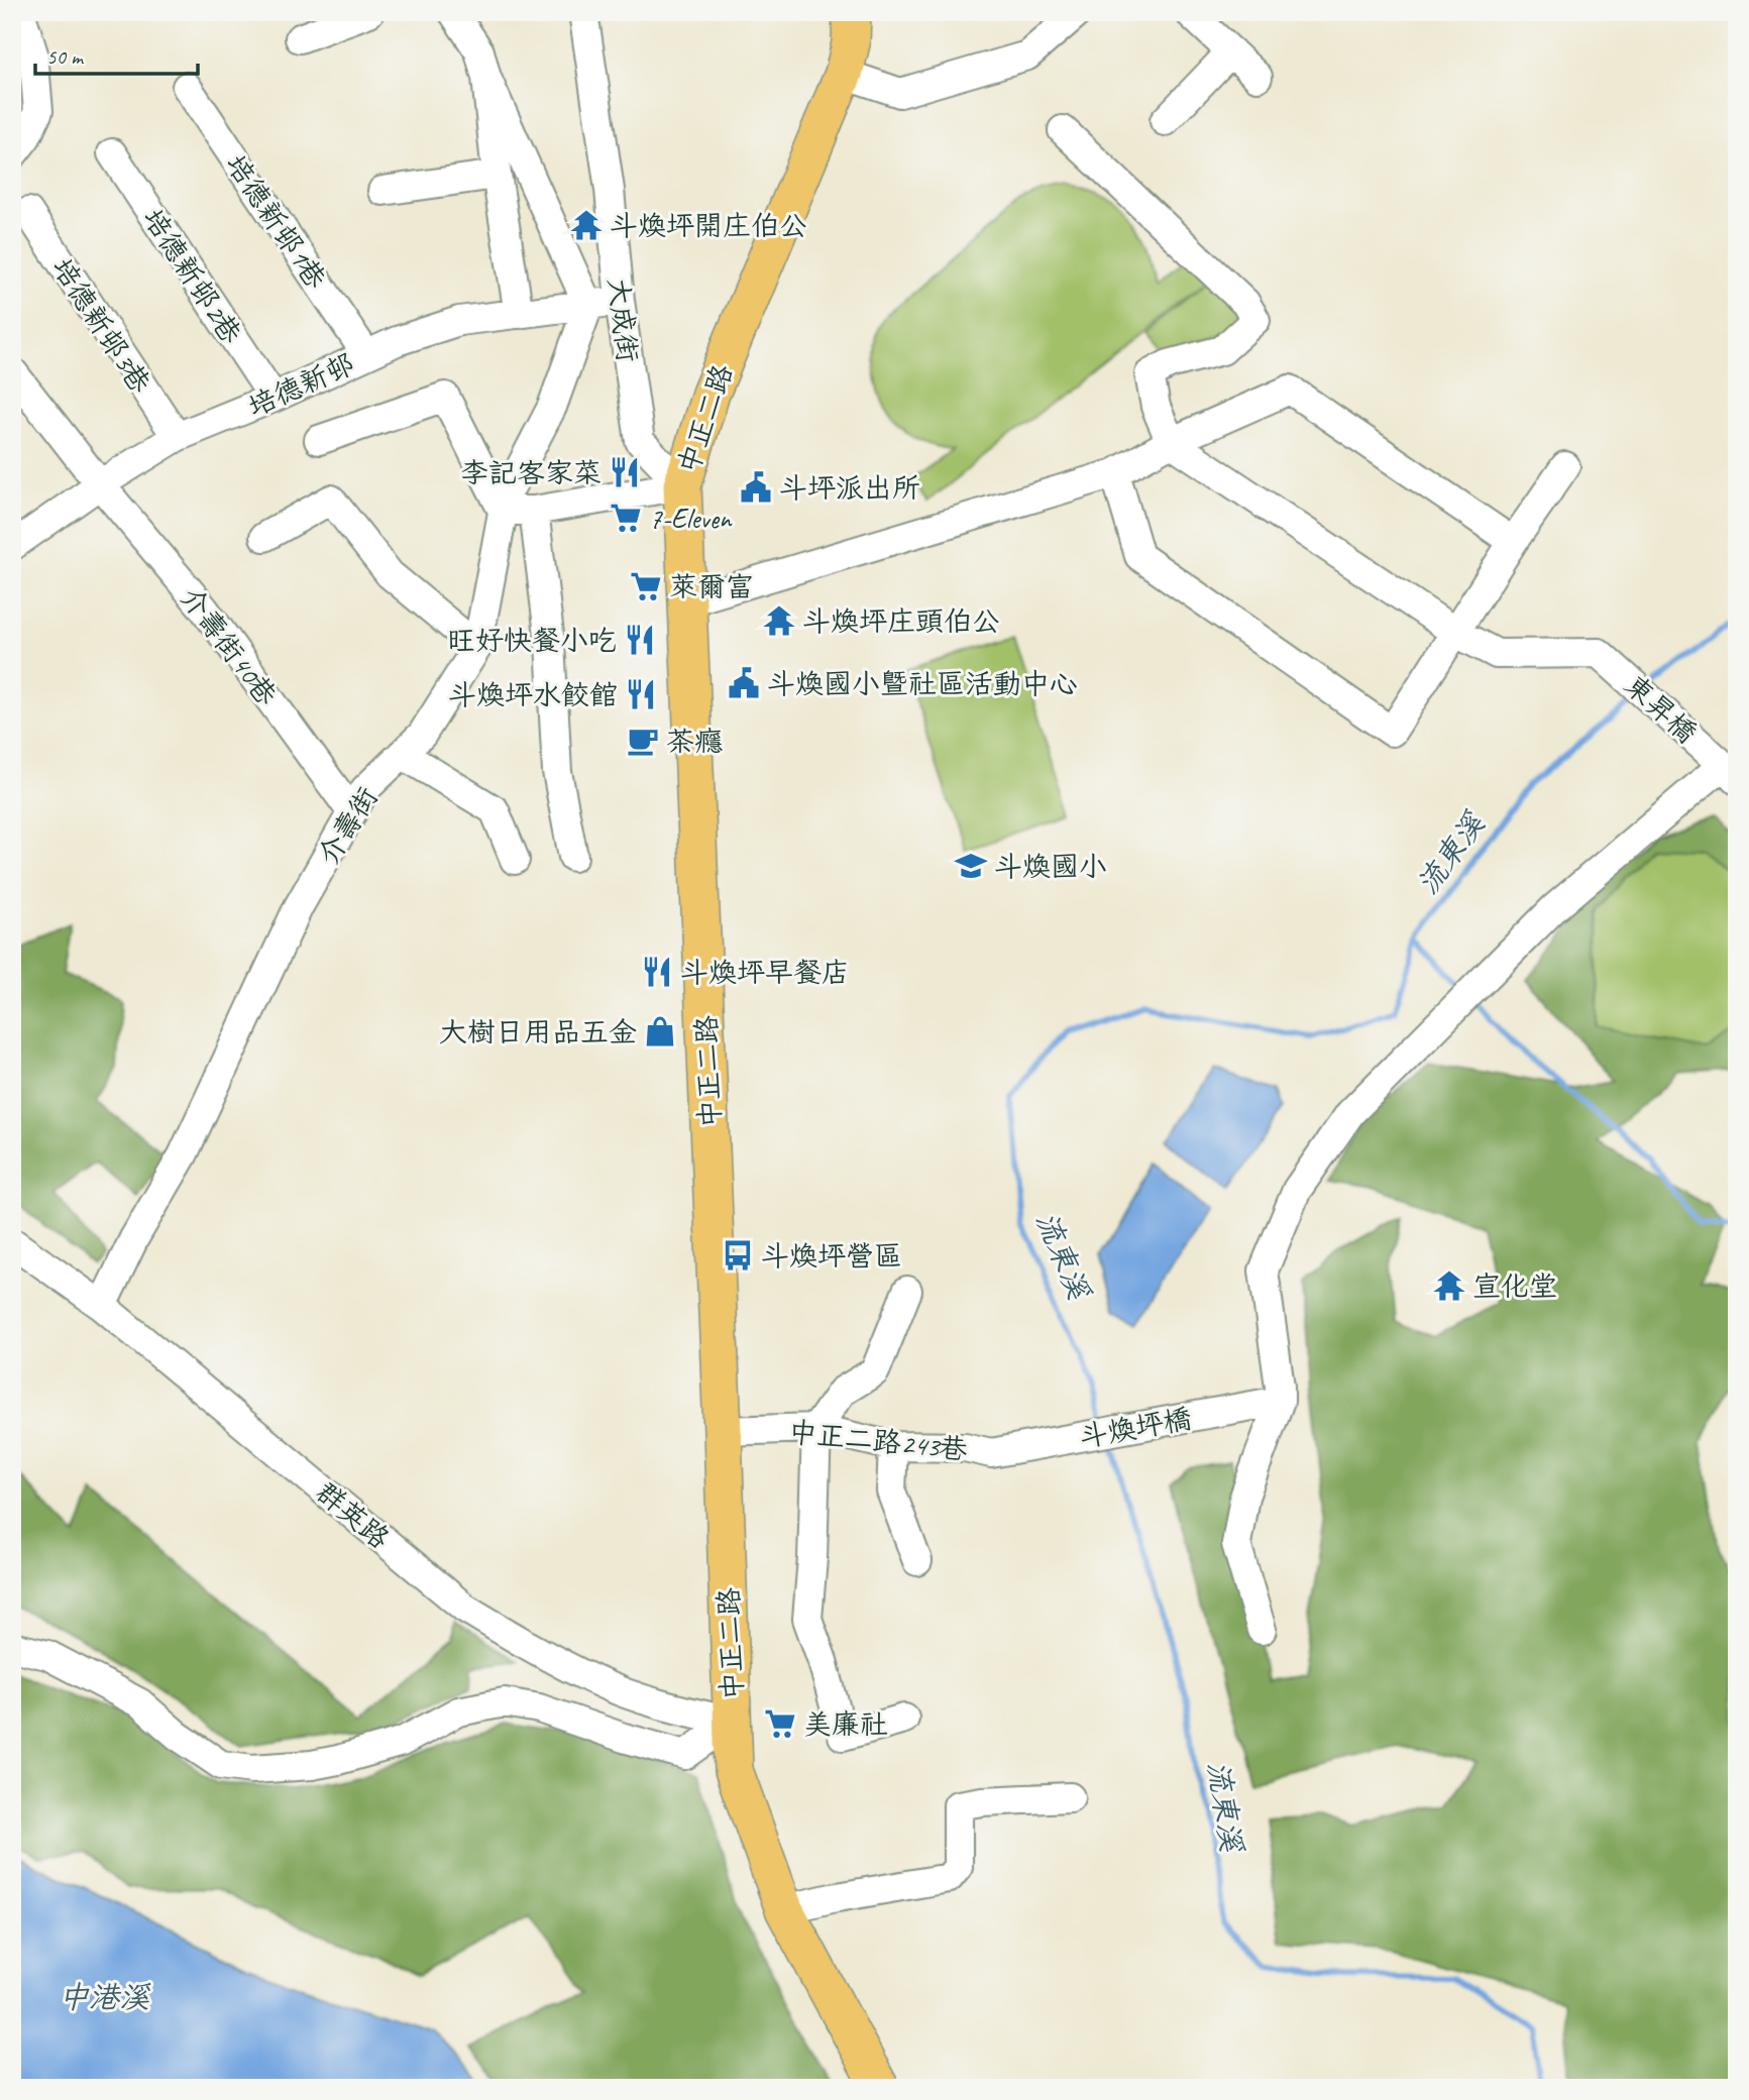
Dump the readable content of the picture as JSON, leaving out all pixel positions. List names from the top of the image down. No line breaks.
{"streets":{"main road":["中正二路"],"street":["培德新邨1巷","培德新邨2巷","大成街","培德新邨3巷","培德新邨","介壽街40巷","東昇橋","介壽街","斗煥坪橋","中正二路243巷","群英路"]},"crossings":[["培德新邨1巷","培德新邨"],["培德新邨2巷","培德新邨"],["大成街","培德新邨"],["大成街","中正二路"],["培德新邨3巷","培德新邨"],["培德新邨","介壽街40巷"],["培德新邨","介壽街"],["中正二路","中正二路243巷"],["中正二路","群英路"],["介壽街40巷","介壽街"],["介壽街","群英路"],["斗煥坪橋","中正二路243巷"]],"water":["流東溪","中港溪"],"places":{"temple":["斗煥坪開庄伯公","斗煥坪庄頭伯公","宣化堂"],"restaurant":["李記客家菜","旺好快餐小吃","斗煥坪水餃館","斗煥坪早餐店"],"public building":["斗坪派出所","斗煥國小暨社區活動中心"],"supermarket":["7-Eleven","萊爾富","美廉社"],"cafe":["茶癮"],"school or university":["斗煥國小"],"shop":["大樹日用品五金"],"bus stop":["斗煥坪營區"]},"scale_bar":"50 m"}
